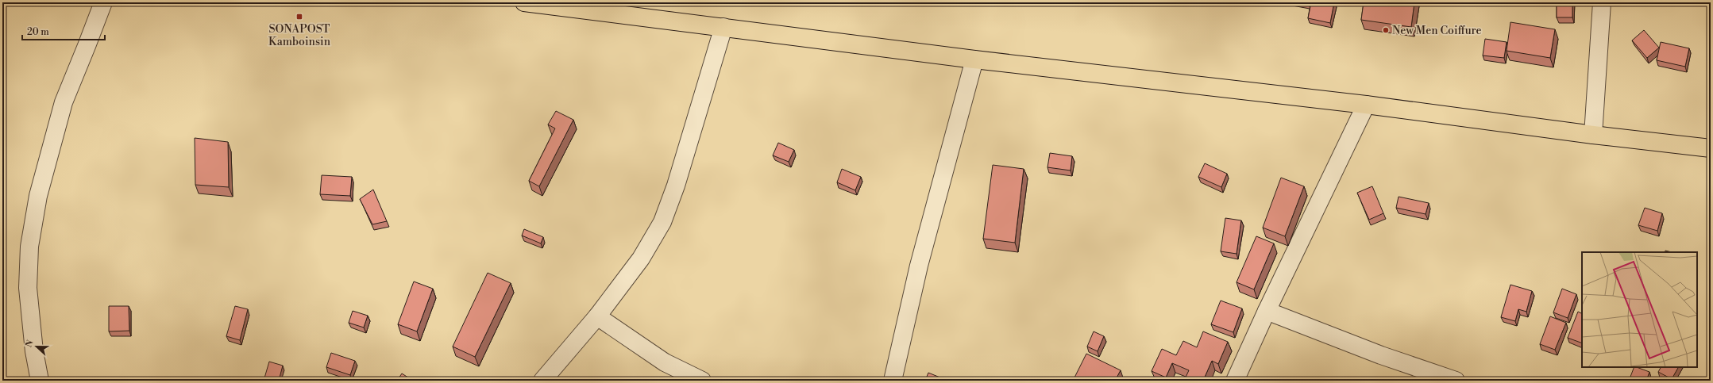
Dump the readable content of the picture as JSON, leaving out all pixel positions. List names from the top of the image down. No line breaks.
{"places":{"transit":["SONAPOST Kamboinsin"],"other":["New Men Coiffure"]},"scale_bar":"20 m","north":"left"}
